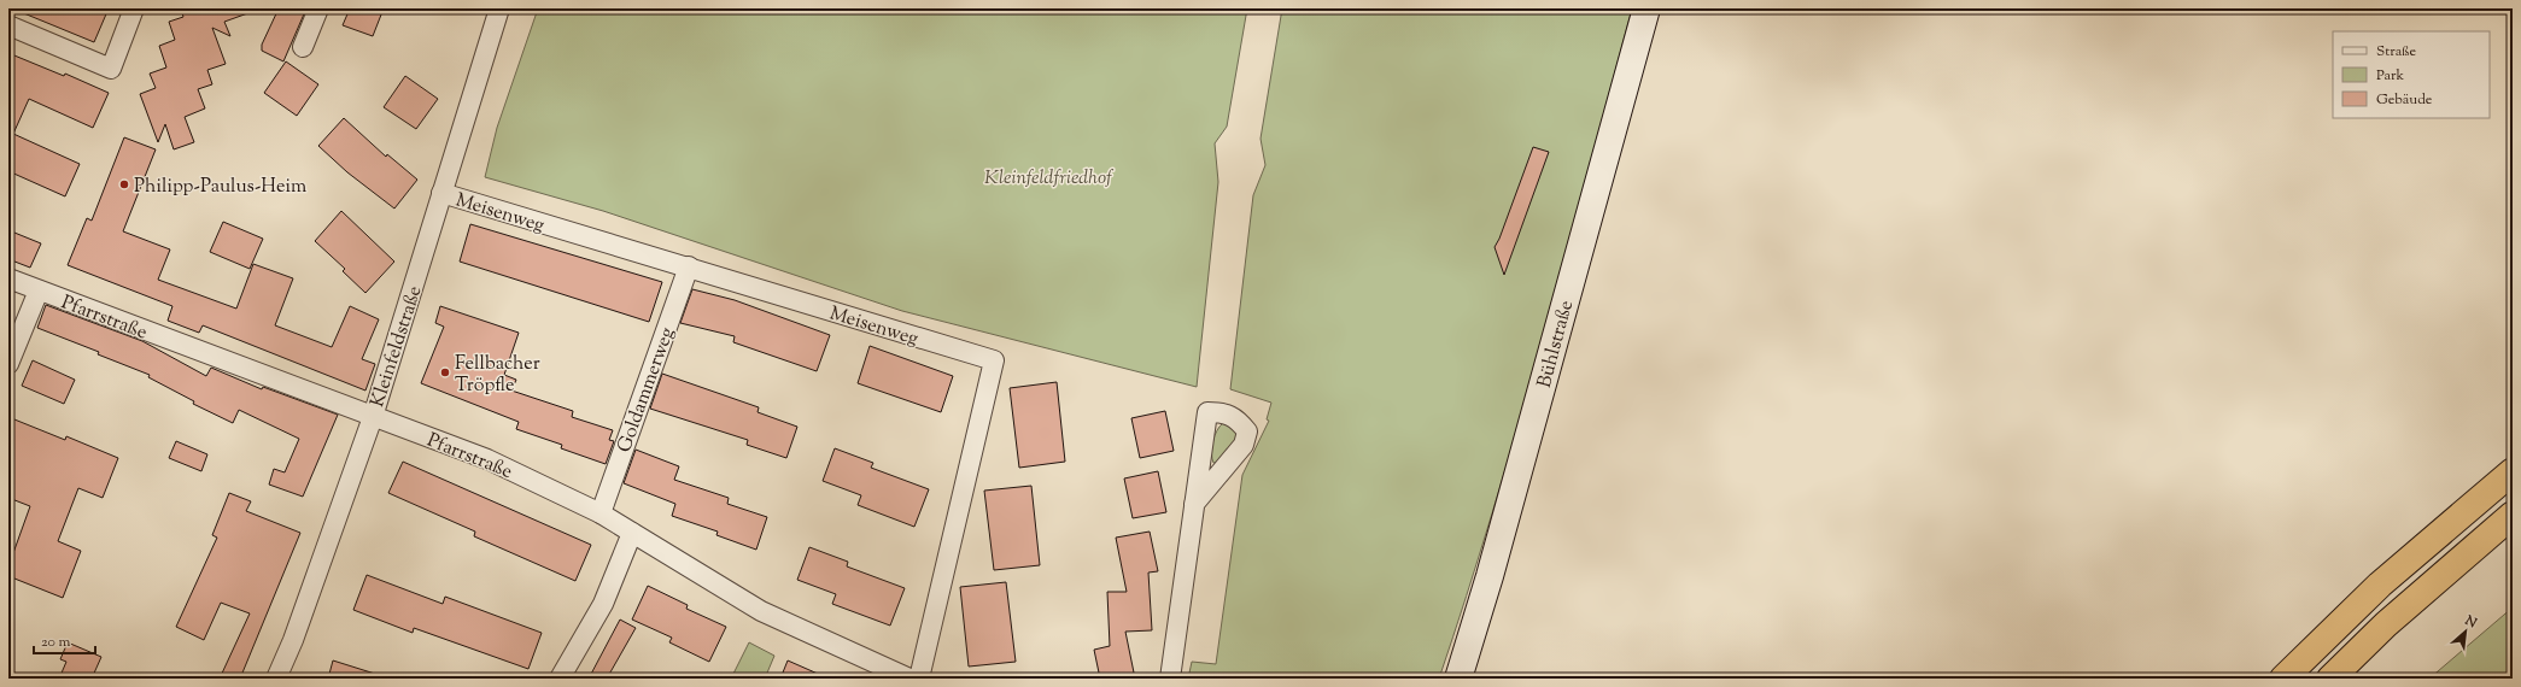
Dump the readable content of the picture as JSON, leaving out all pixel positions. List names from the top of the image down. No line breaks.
{"streets":{"main road":["Bühlstraße"],"street":["Meisenweg","Pfarrstraße","Kleinfeldstraße","Goldammerweg"]},"crossings":[["Meisenweg","Kleinfeldstraße"],["Meisenweg","Goldammerweg"],["Pfarrstraße","Kleinfeldstraße"],["Pfarrstraße","Goldammerweg"]],"parks":["Kleinfeldfriedhof"],"places":["Philipp-Paulus-Heim","Fellbacher Tröpfle"],"legend":["Straße","Park","Gebäude"],"scale_bar":"20 m","north":"top right"}
